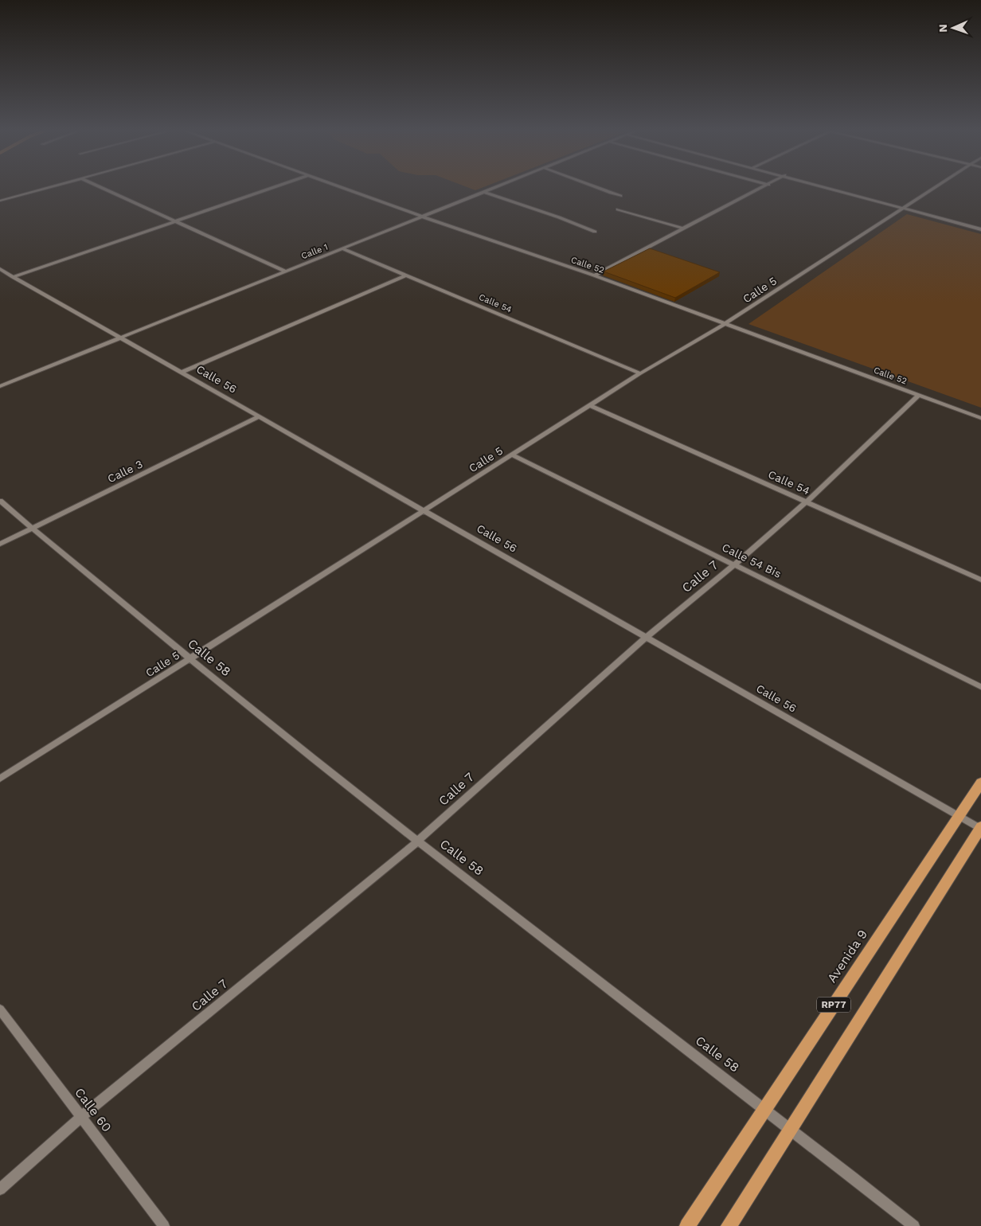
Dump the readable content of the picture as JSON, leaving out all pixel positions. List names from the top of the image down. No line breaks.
{"streets":{"main road":["Avenida 9","RP77"],"street":["Calle 1","Calle 52","Calle 5","Calle 54","Calle 56","Calle 3","Calle 54 Bis","Calle 7","Calle 58","Calle 60"]},"crossings":[["Calle 1","Calle 52"],["Calle 1","Calle 54"],["Calle 1","Calle 56"],["Calle 52","Calle 5"],["Calle 52","Calle 7"],["Calle 5","Calle 54"],["Calle 5","Calle 56"],["Calle 5","Calle 54 Bis"],["Calle 5","Calle 58"],["Calle 54","Calle 7"],["Calle 56","Calle 3"],["Calle 56","Calle 7"],["Calle 56","Avenida 9"],["Calle 56","RP77"],["Calle 3","Calle 58"],["Calle 54 Bis","Calle 7"],["Calle 7","Calle 58"],["Calle 7","Calle 60"],["Calle 58","Avenida 9"],["Calle 58","RP77"]],"north":"left"}
